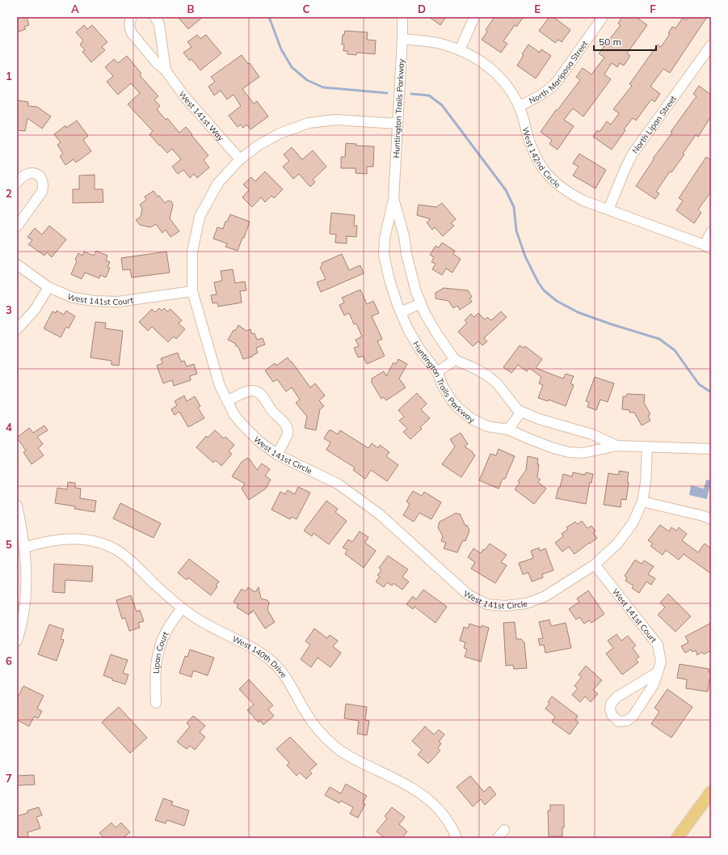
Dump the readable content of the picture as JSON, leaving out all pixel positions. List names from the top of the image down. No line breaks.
{"streets":{"street":["North Mariposa Street","Huntington Trails Parkway","West 141st Way","North Lipan Street","West 142nd Circle","West 141st Court","West 141st Circle","Lipan Court","West 140th Drive"]},"crossings":[["North Mariposa Street","West 142nd Circle"],["Huntington Trails Parkway","West 142nd Circle"],["Huntington Trails Parkway","West 141st Circle"],["West 141st Way","West 141st Circle"],["North Lipan Street","West 142nd Circle"],["West 141st Court","West 141st Circle"],["Lipan Court","West 140th Drive"]],"scale_bar":"50 m","grid":{"columns":["A","B","C","D","E","F"],"rows":["1","2","3","4","5","6","7"]}}
